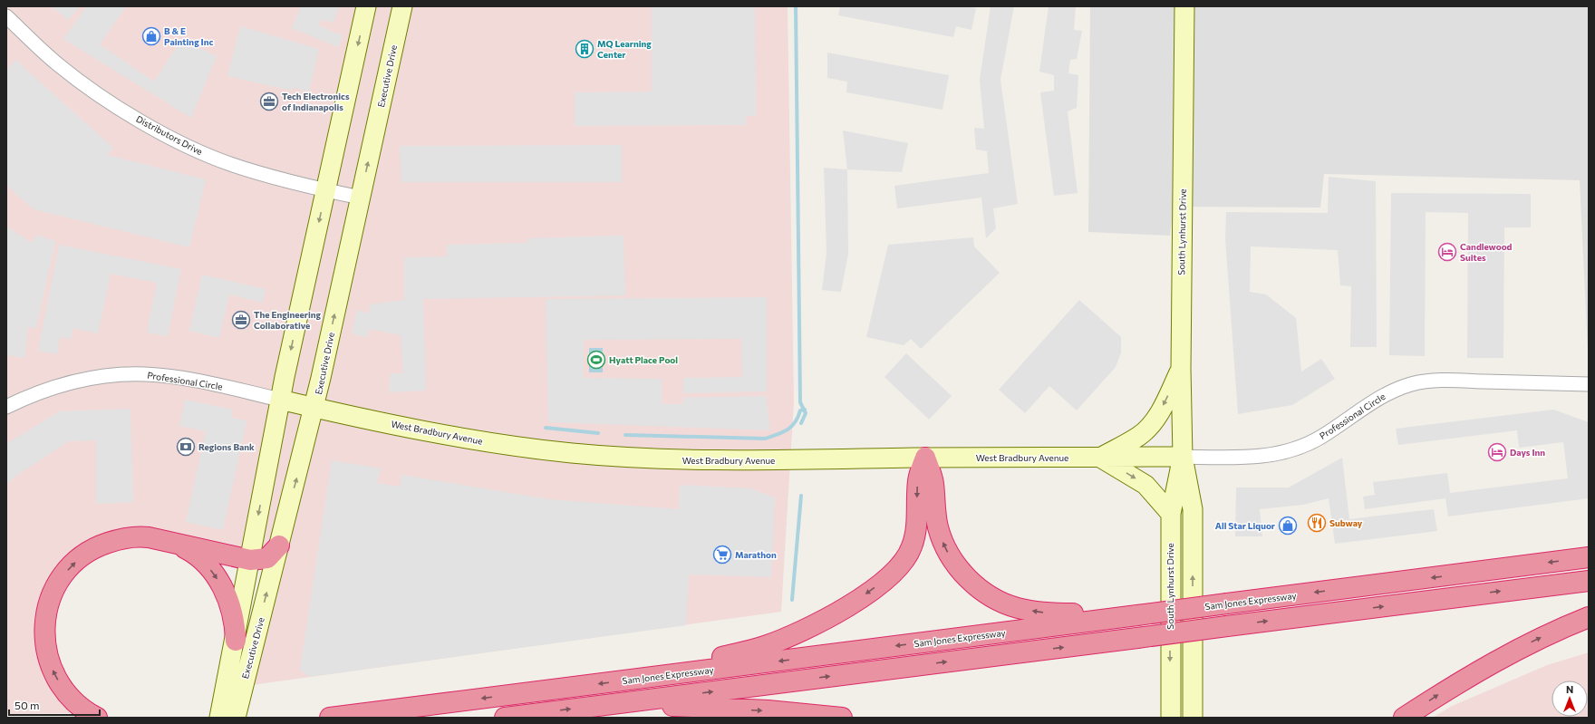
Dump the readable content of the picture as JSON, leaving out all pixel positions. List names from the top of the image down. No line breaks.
{"streets":{"highway":["Sam Jones Expressway"],"street":["Executive Drive","Distributors Drive","South Lynhurst Drive","Professional Circle","West Bradbury Avenue"]},"crossings":[["Executive Drive","Distributors Drive"],["Executive Drive","Professional Circle"],["Executive Drive","West Bradbury Avenue"],["South Lynhurst Drive","Professional Circle"],["South Lynhurst Drive","West Bradbury Avenue"],["Professional Circle","West Bradbury Avenue"]],"places":{"shop":["B & E Painting Inc","All Star Liquor"],"building":["MQ Learning Center"],"office":["Tech Electronics of Indianapolis","The Engineering Collaborative"],"hotel":["Candlewood Suites","Days Inn"],"sports":["Hyatt Place Pool"],"bank":["Regions Bank"],"restaurant":["Subway"],"supermarket":["Marathon"]},"scale_bar":"50 m","north":"top"}
